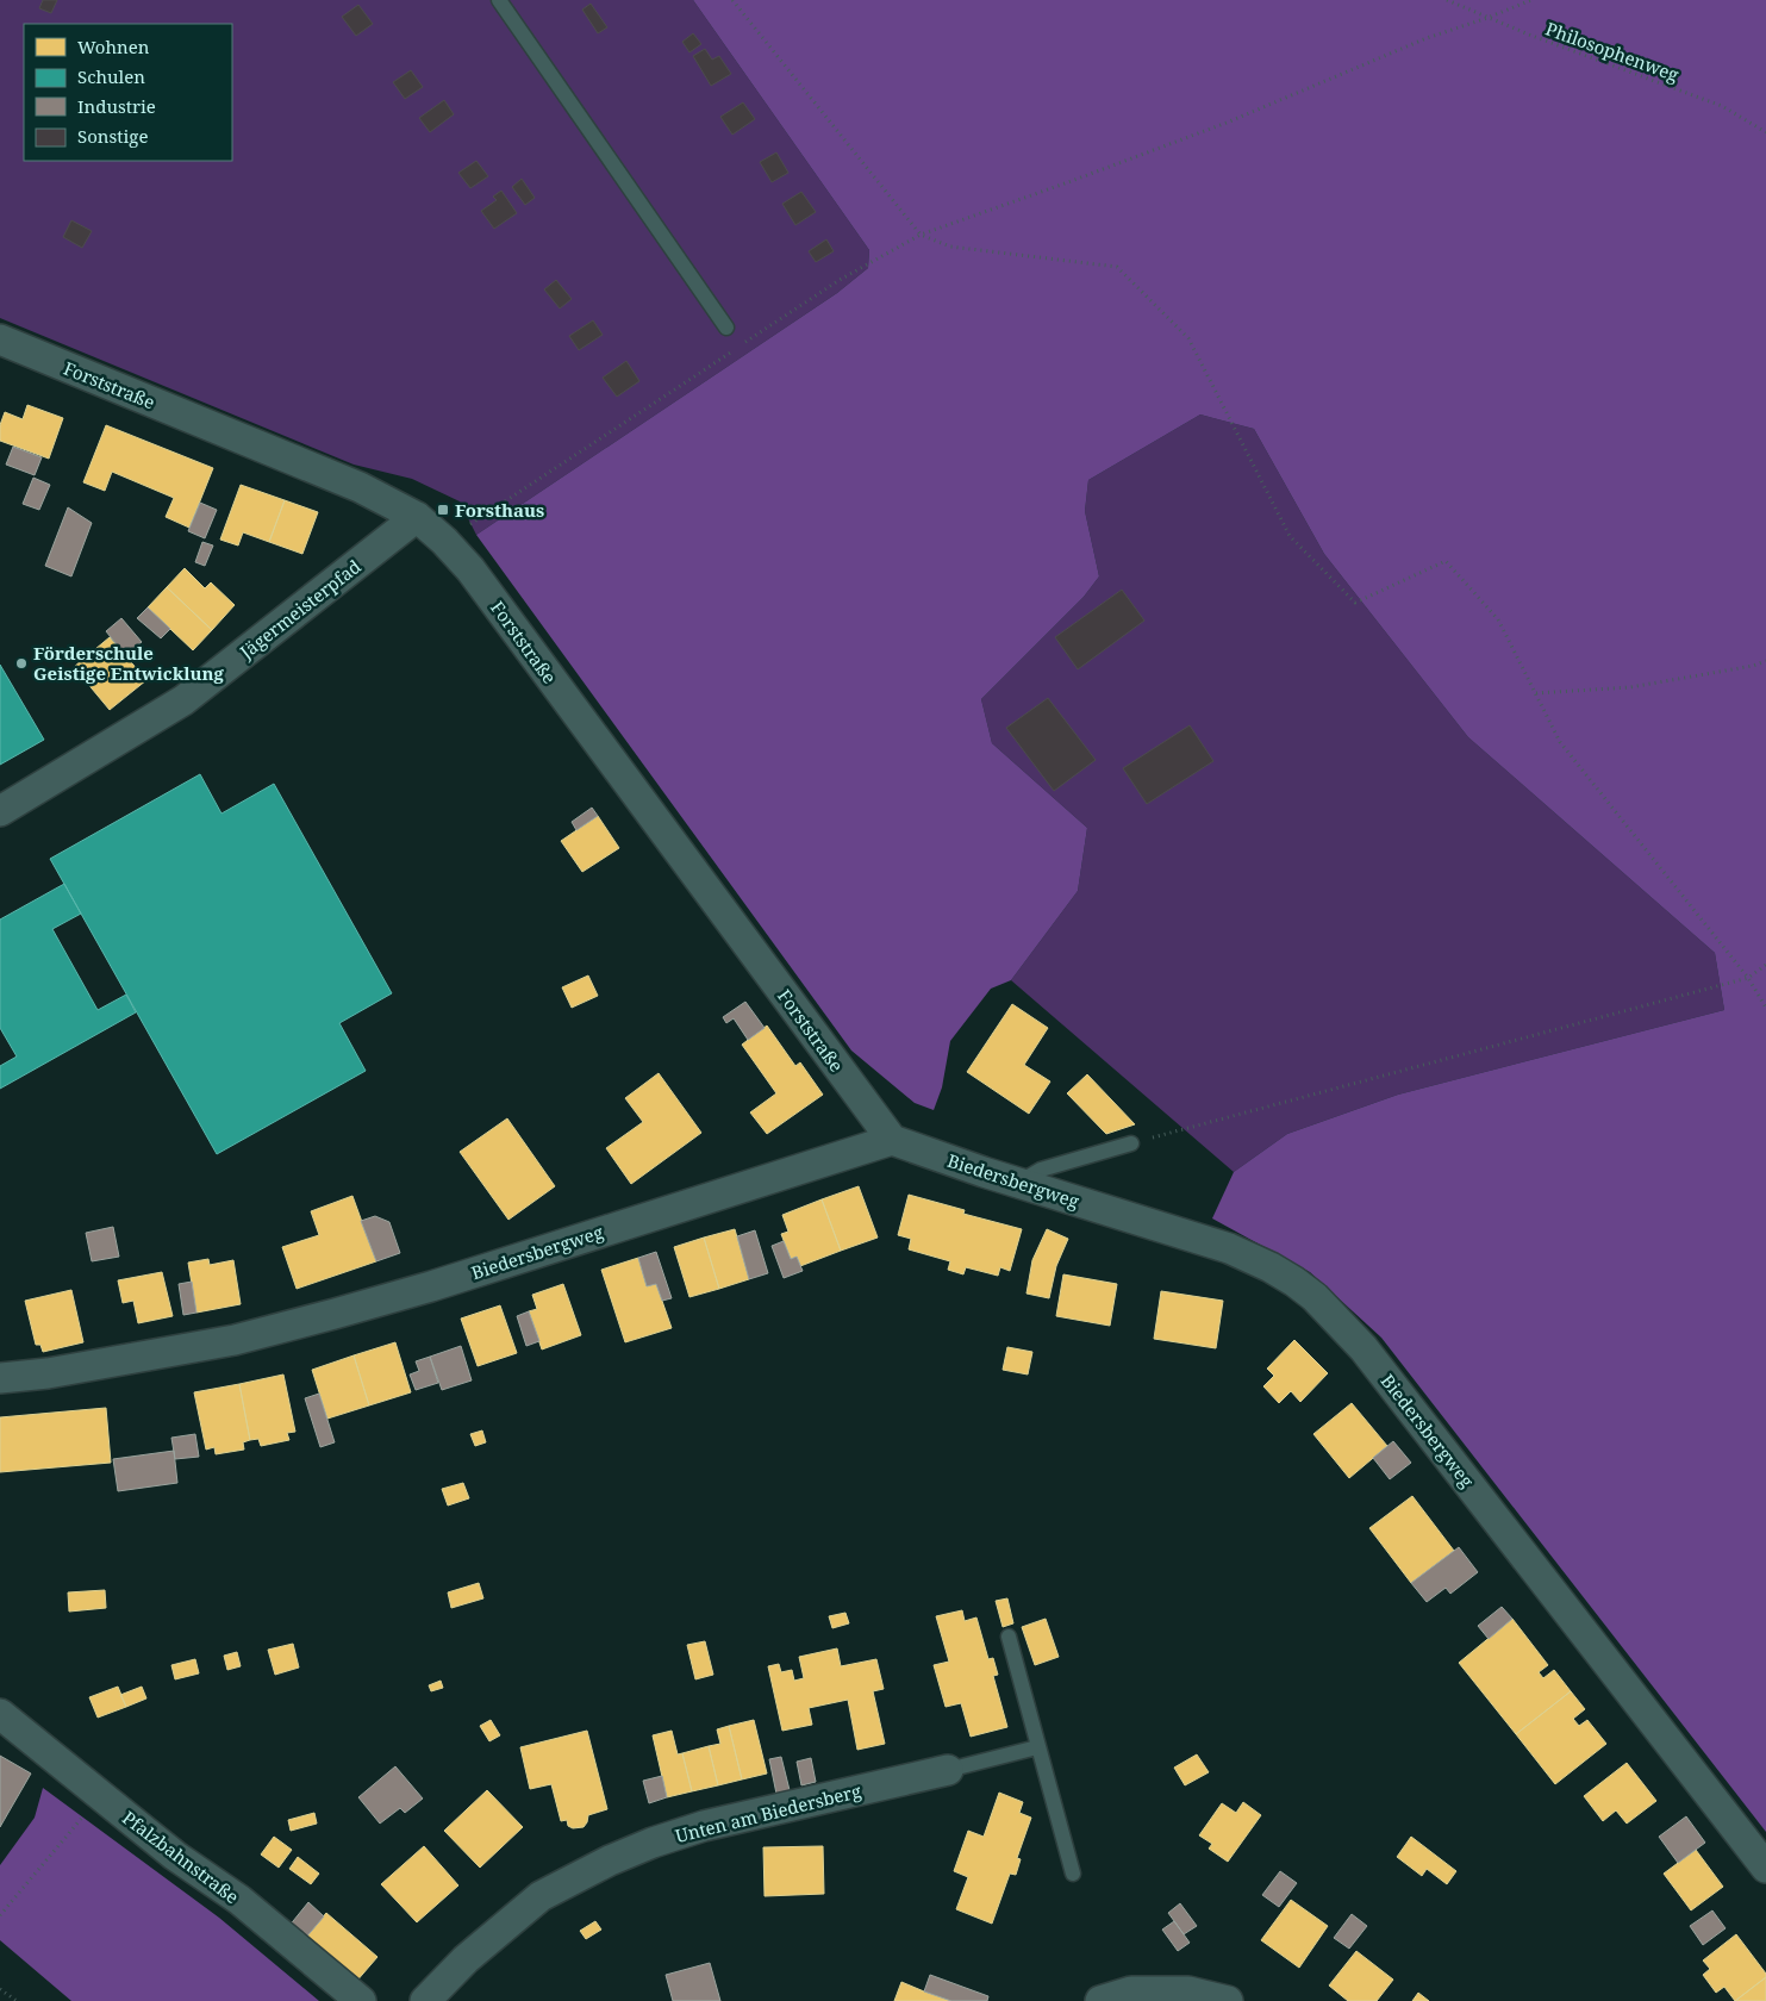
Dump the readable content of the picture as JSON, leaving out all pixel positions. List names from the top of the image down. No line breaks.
{"streets":{"street":["Forststraße","Jägermeisterpfad","Biedersbergweg","Unten am Biedersberg","Pfalzbahnstraße"],"path":["Philosophenweg"]},"crossings":[["Forststraße","Jägermeisterpfad"],["Forststraße","Biedersbergweg"]],"places":{"transit":["Forsthaus"],"other":["Förderschule Geistige Entwicklung"]},"legend":["Wohnen","Schulen","Industrie","Sonstige"]}
